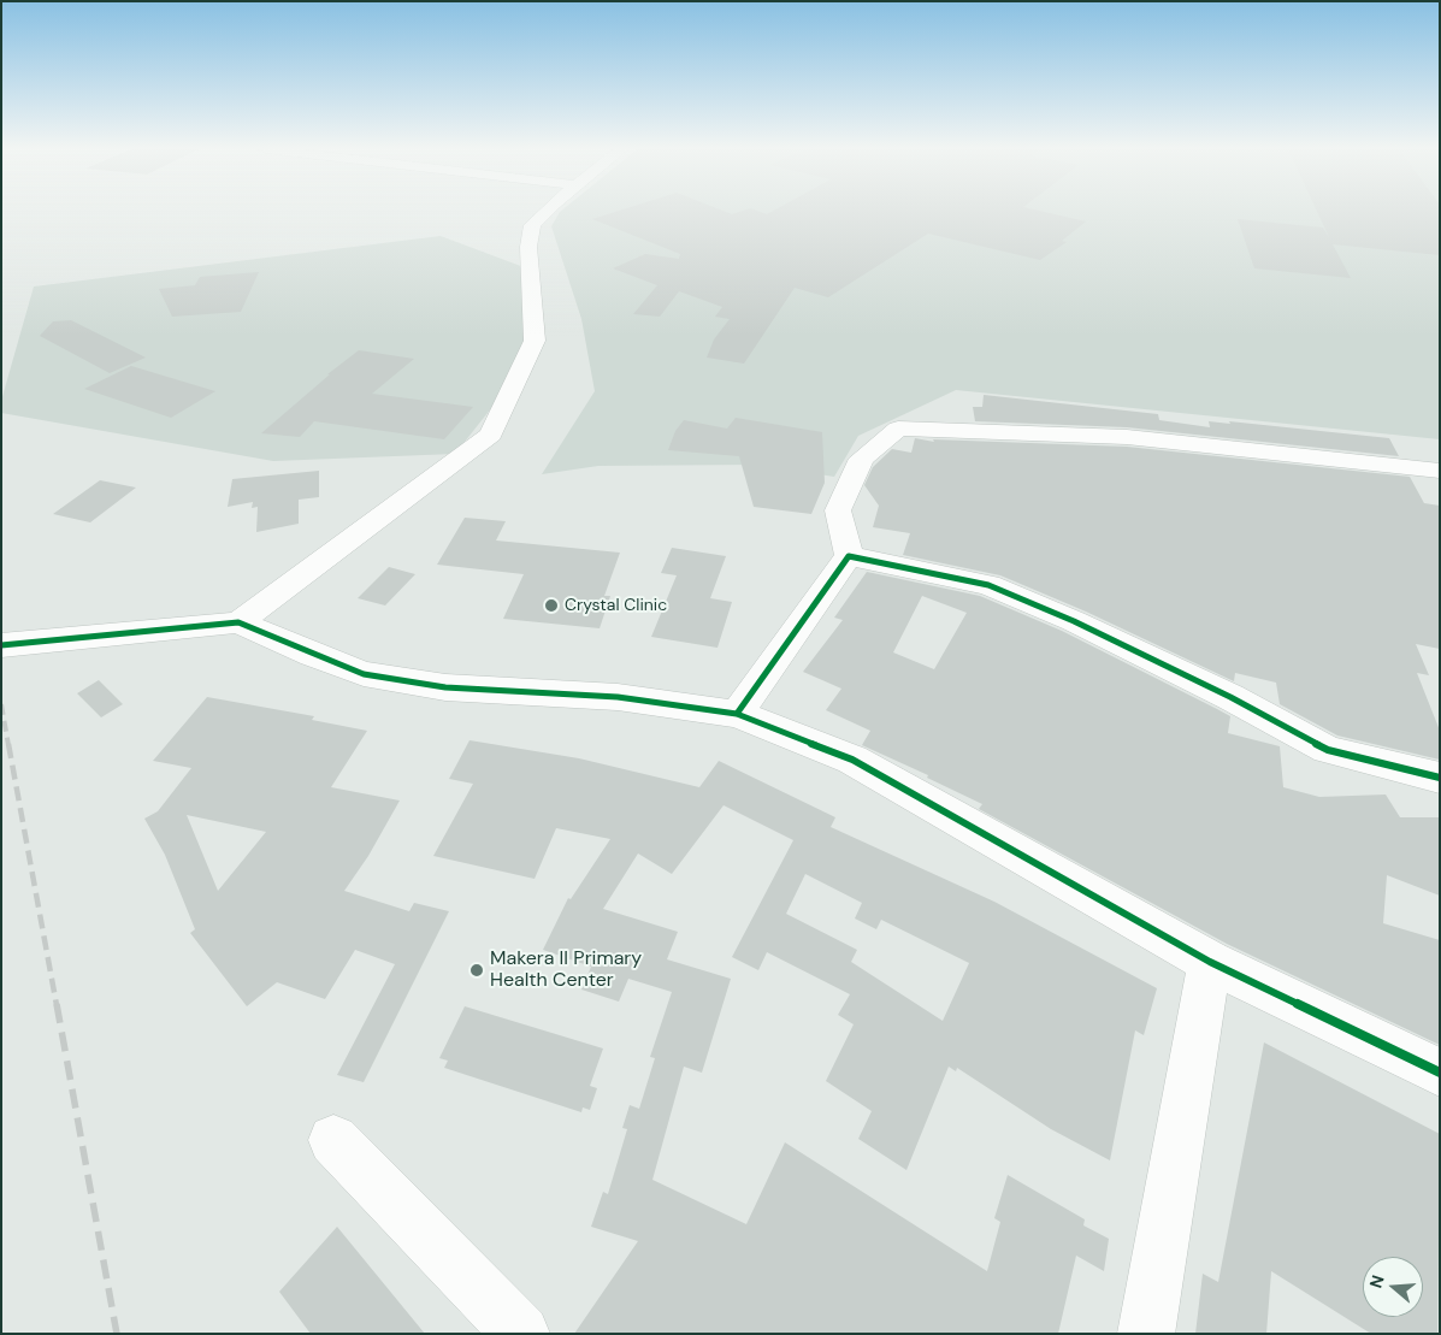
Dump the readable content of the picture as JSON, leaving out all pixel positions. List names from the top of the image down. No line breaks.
{"places":["Crystal Clinic","Makera II Primary Health Center"],"north":"left"}
